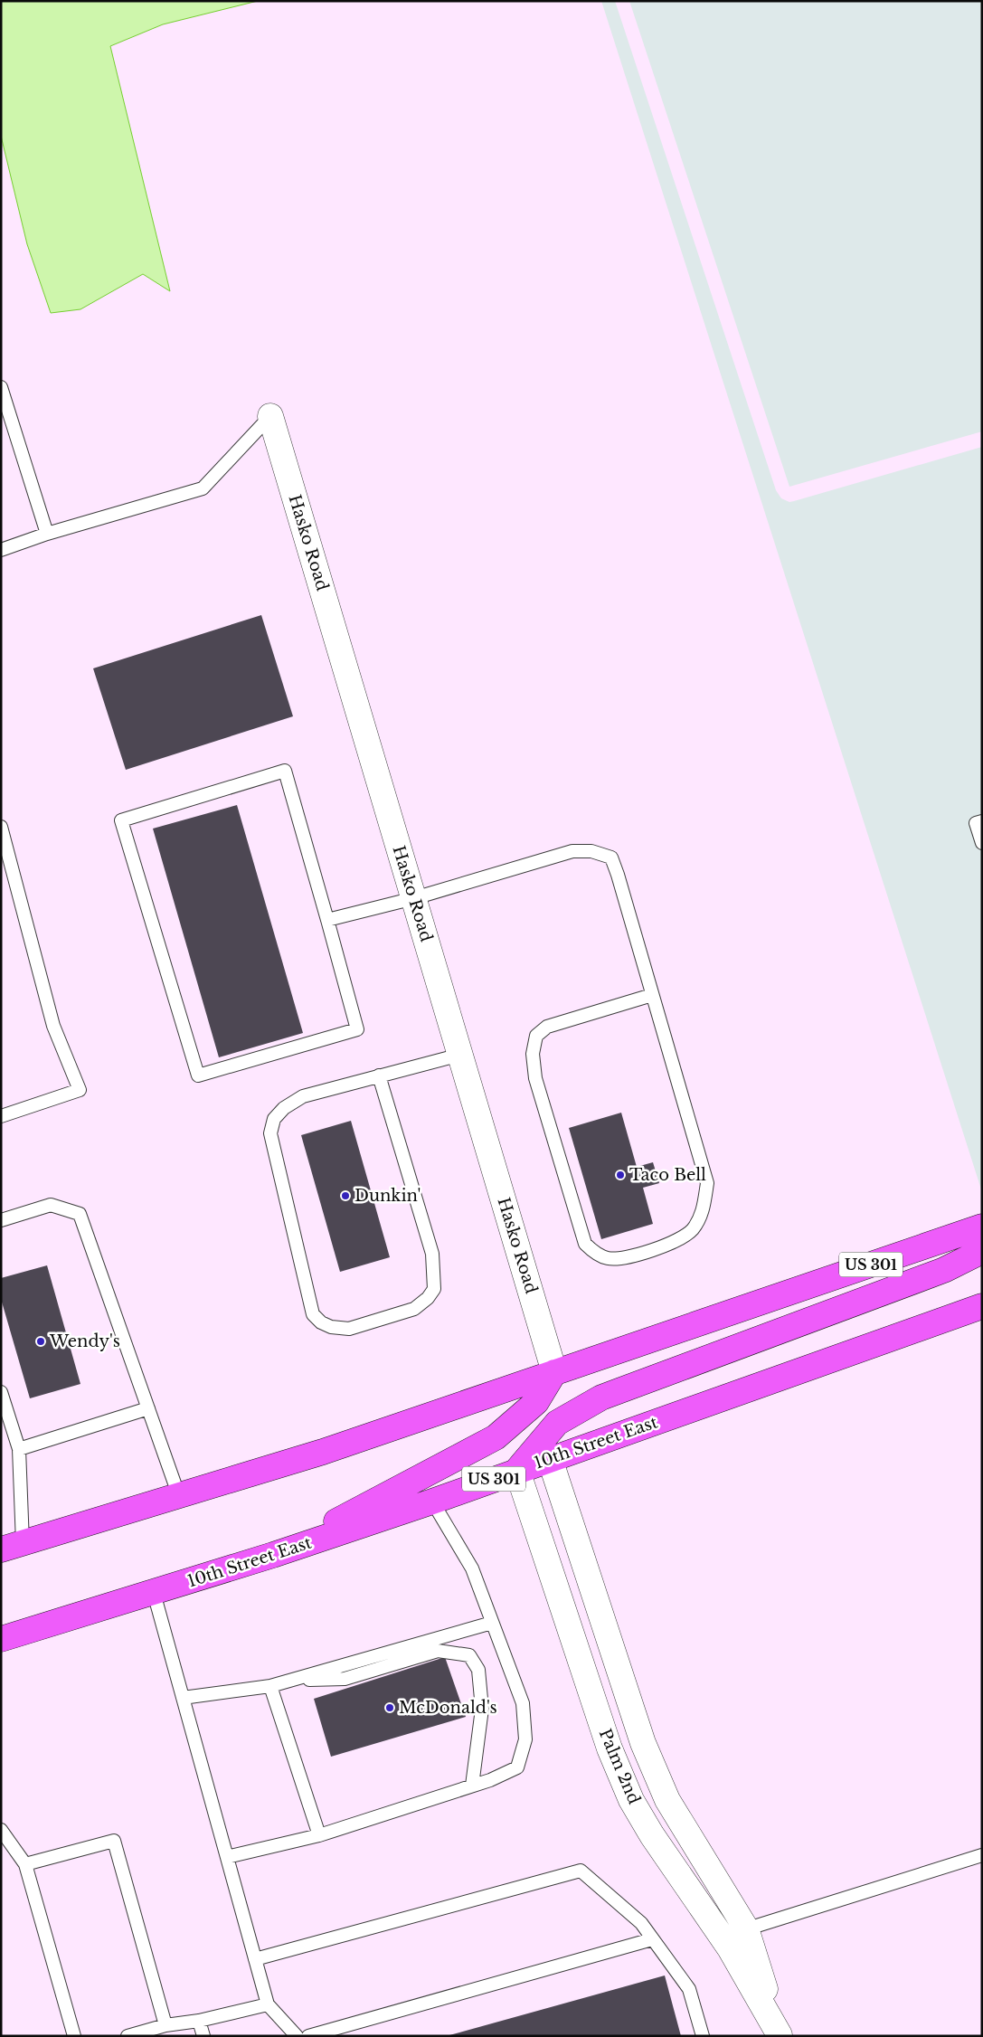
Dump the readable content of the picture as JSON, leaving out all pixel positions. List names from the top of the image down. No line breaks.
{"streets":{"main road":["US 301","10th Street East"],"street":["Hasko Road","Palm 2nd"]},"crossings":[["Hasko Road","US 301"],["10th Street East","Palm 2nd"]],"places":["Taco Bell","Dunkin'","Wendy's","McDonald's"]}
